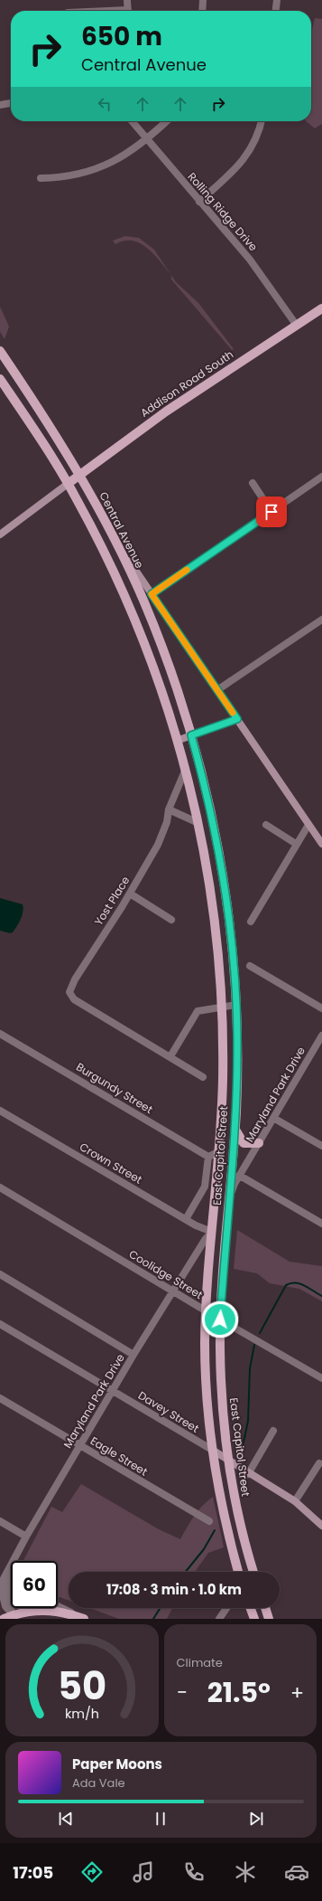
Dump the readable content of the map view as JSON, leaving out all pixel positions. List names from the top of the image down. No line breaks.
{"streets":{"main road":["Addison Road South","Central Avenue","East Capitol Street","Davey Street"],"street":["Rolling Ridge Drive","Yost Place","Burgundy Street","Maryland Park Drive","Crown Street","Coolidge Street","Eagle Street"]},"crossings":[["Rolling Ridge Drive","Addison Road South"],["Addison Road South","Central Avenue"],["Central Avenue","East Capitol Street"],["Yost Place","East Capitol Street"],["Maryland Park Drive","East Capitol Street"],["Maryland Park Drive","Crown Street"],["Maryland Park Drive","Coolidge Street"],["Maryland Park Drive","Davey Street"],["Maryland Park Drive","Eagle Street"],["East Capitol Street","Crown Street"],["East Capitol Street","Coolidge Street"],["East Capitol Street","Davey Street"]],"page":{"turn":["650 m","Central Avenue"],"limit":"60","trip":"17:08 · 3 min · 1.0 km","tile":"Climate","heat":["−","21.5°","+"],"song":["Paper Moons","Ada Vale"],"tabs":"17:05","gauge":["50","km/h"]}}
